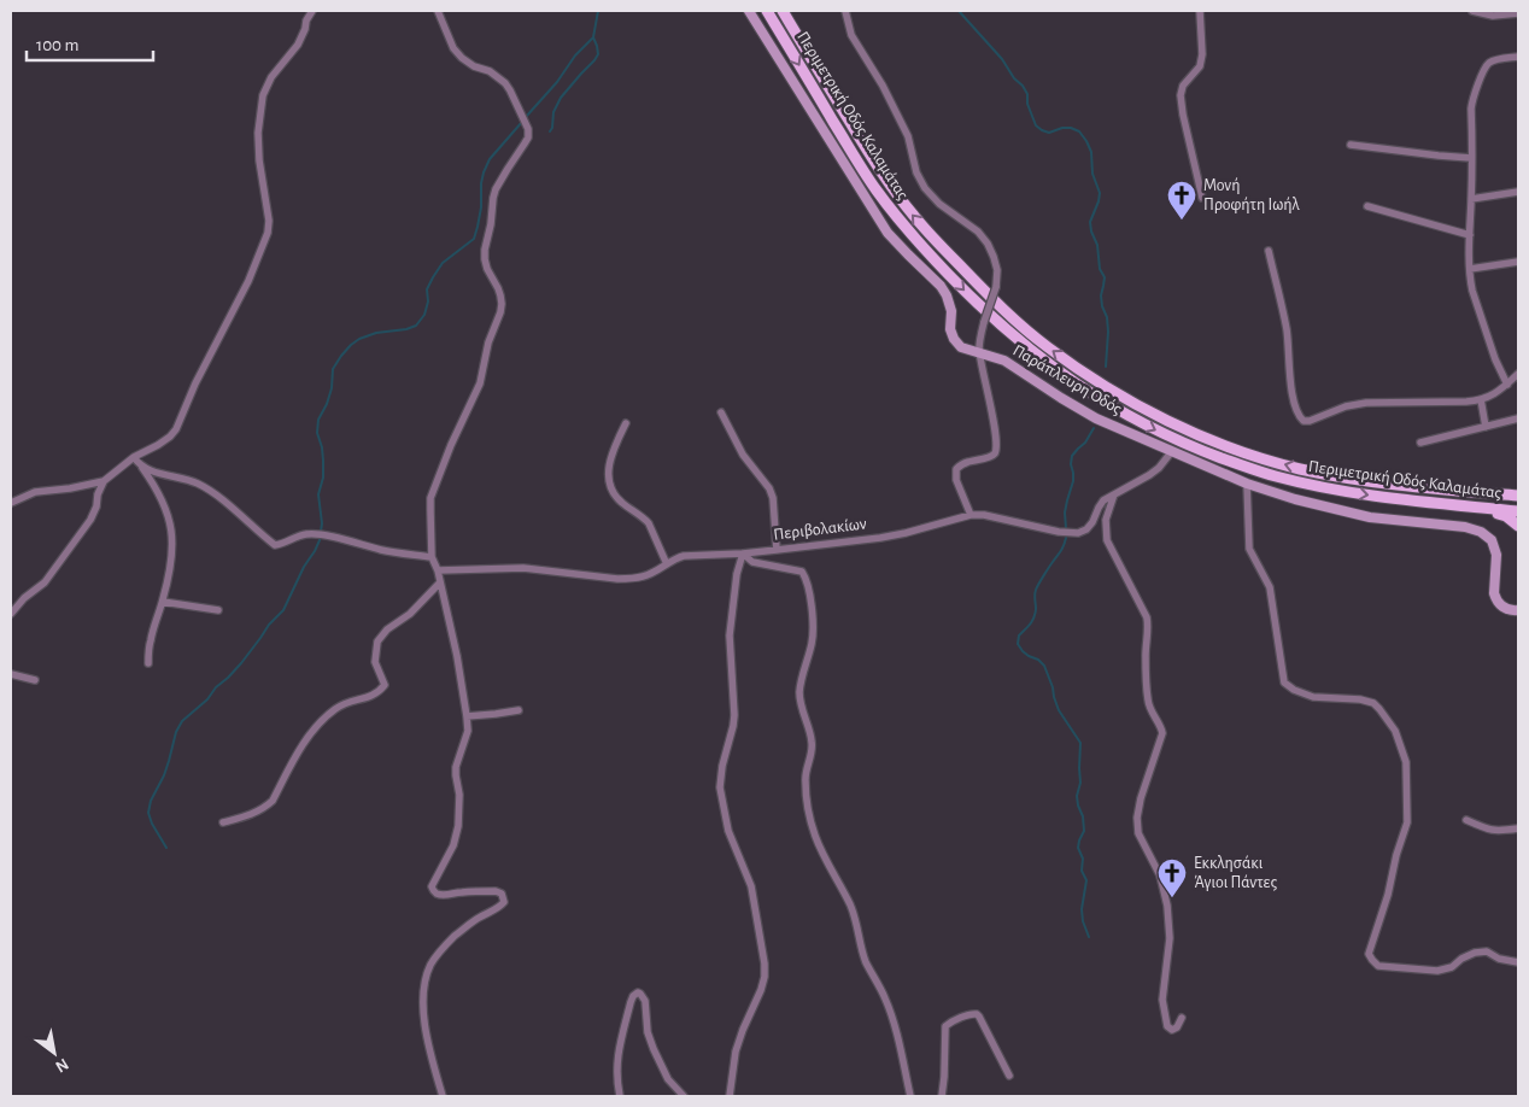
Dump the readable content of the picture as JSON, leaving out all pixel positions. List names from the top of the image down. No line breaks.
{"streets":{"main road":["Περιμετρική Οδός Καλαμάτας"],"street":["Παράπλευρη Οδός","Περιβολακίων"]},"crossings":[["Παράπλευρη Οδός","Περιβολακίων"]],"places":{"church":["Μονή Προφήτη Ιωήλ","Εκκλησάκι Άγιοι Πάντες"]},"scale_bar":"100 m","north":"bottom right"}
